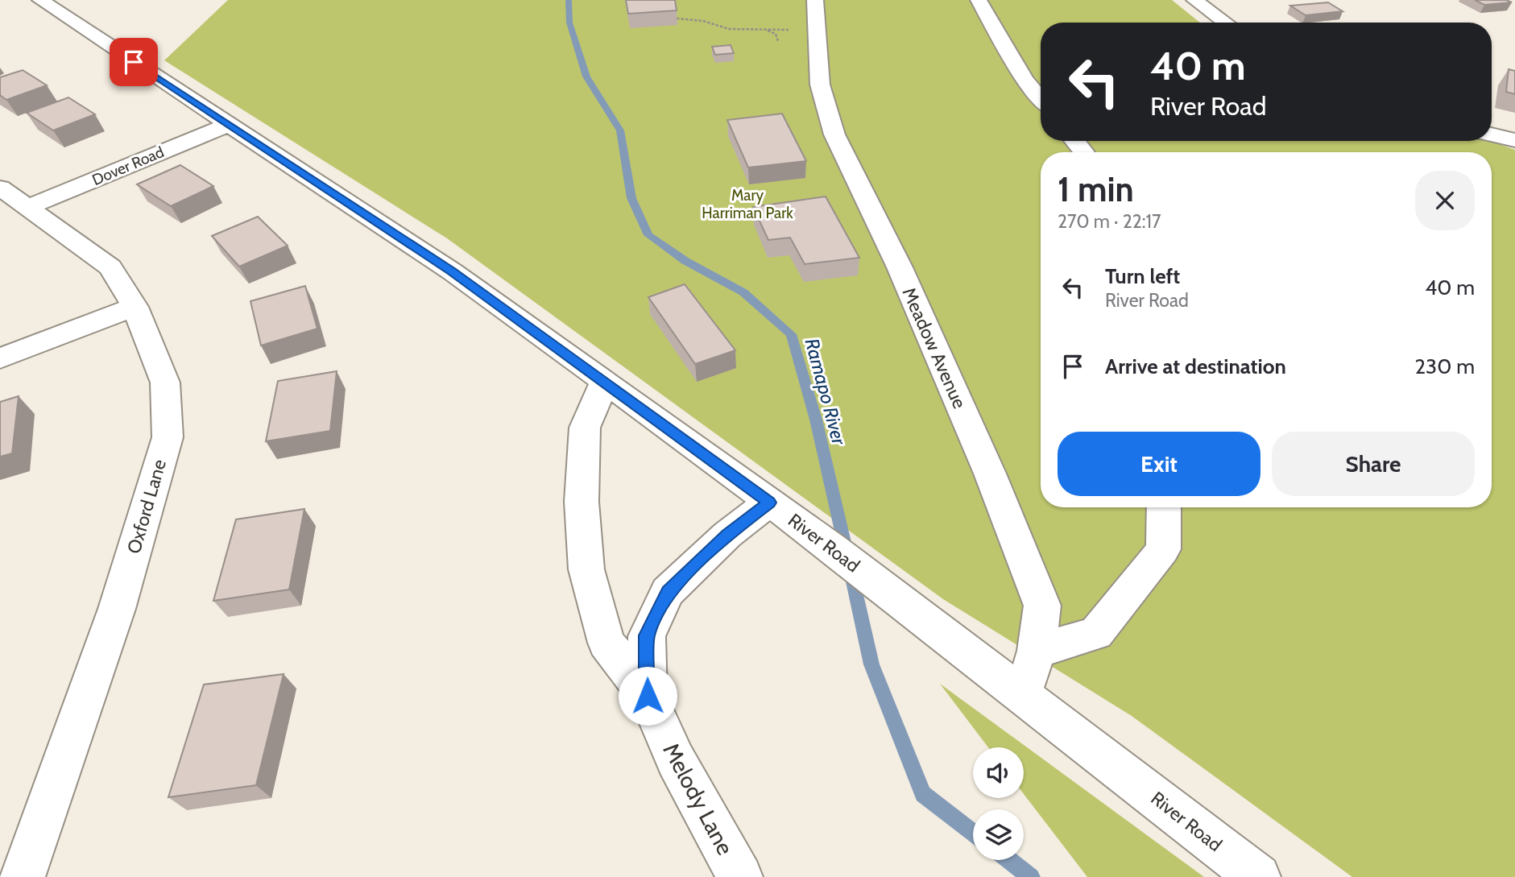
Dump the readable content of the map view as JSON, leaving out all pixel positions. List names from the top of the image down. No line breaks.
{"streets":{"street":["Dover Road","Meadow Avenue","Oxford Lane","River Road","Melody Lane"]},"crossings":[["Dover Road","Oxford Lane"],["Dover Road","River Road"],["Meadow Avenue","River Road"],["River Road","Melody Lane"]],"water":["Ramapo River"],"parks":["Mary Harriman Park"],"page":{"turn":["40 m","River Road"],"heading":["1 min","270 m · 22:17"],"list":[{"name":"Turn left","note":"River Road","value":"40 m"},{"name":"Arrive at destination","value":"230 m"}],"buttons":["Exit","Share"]}}
